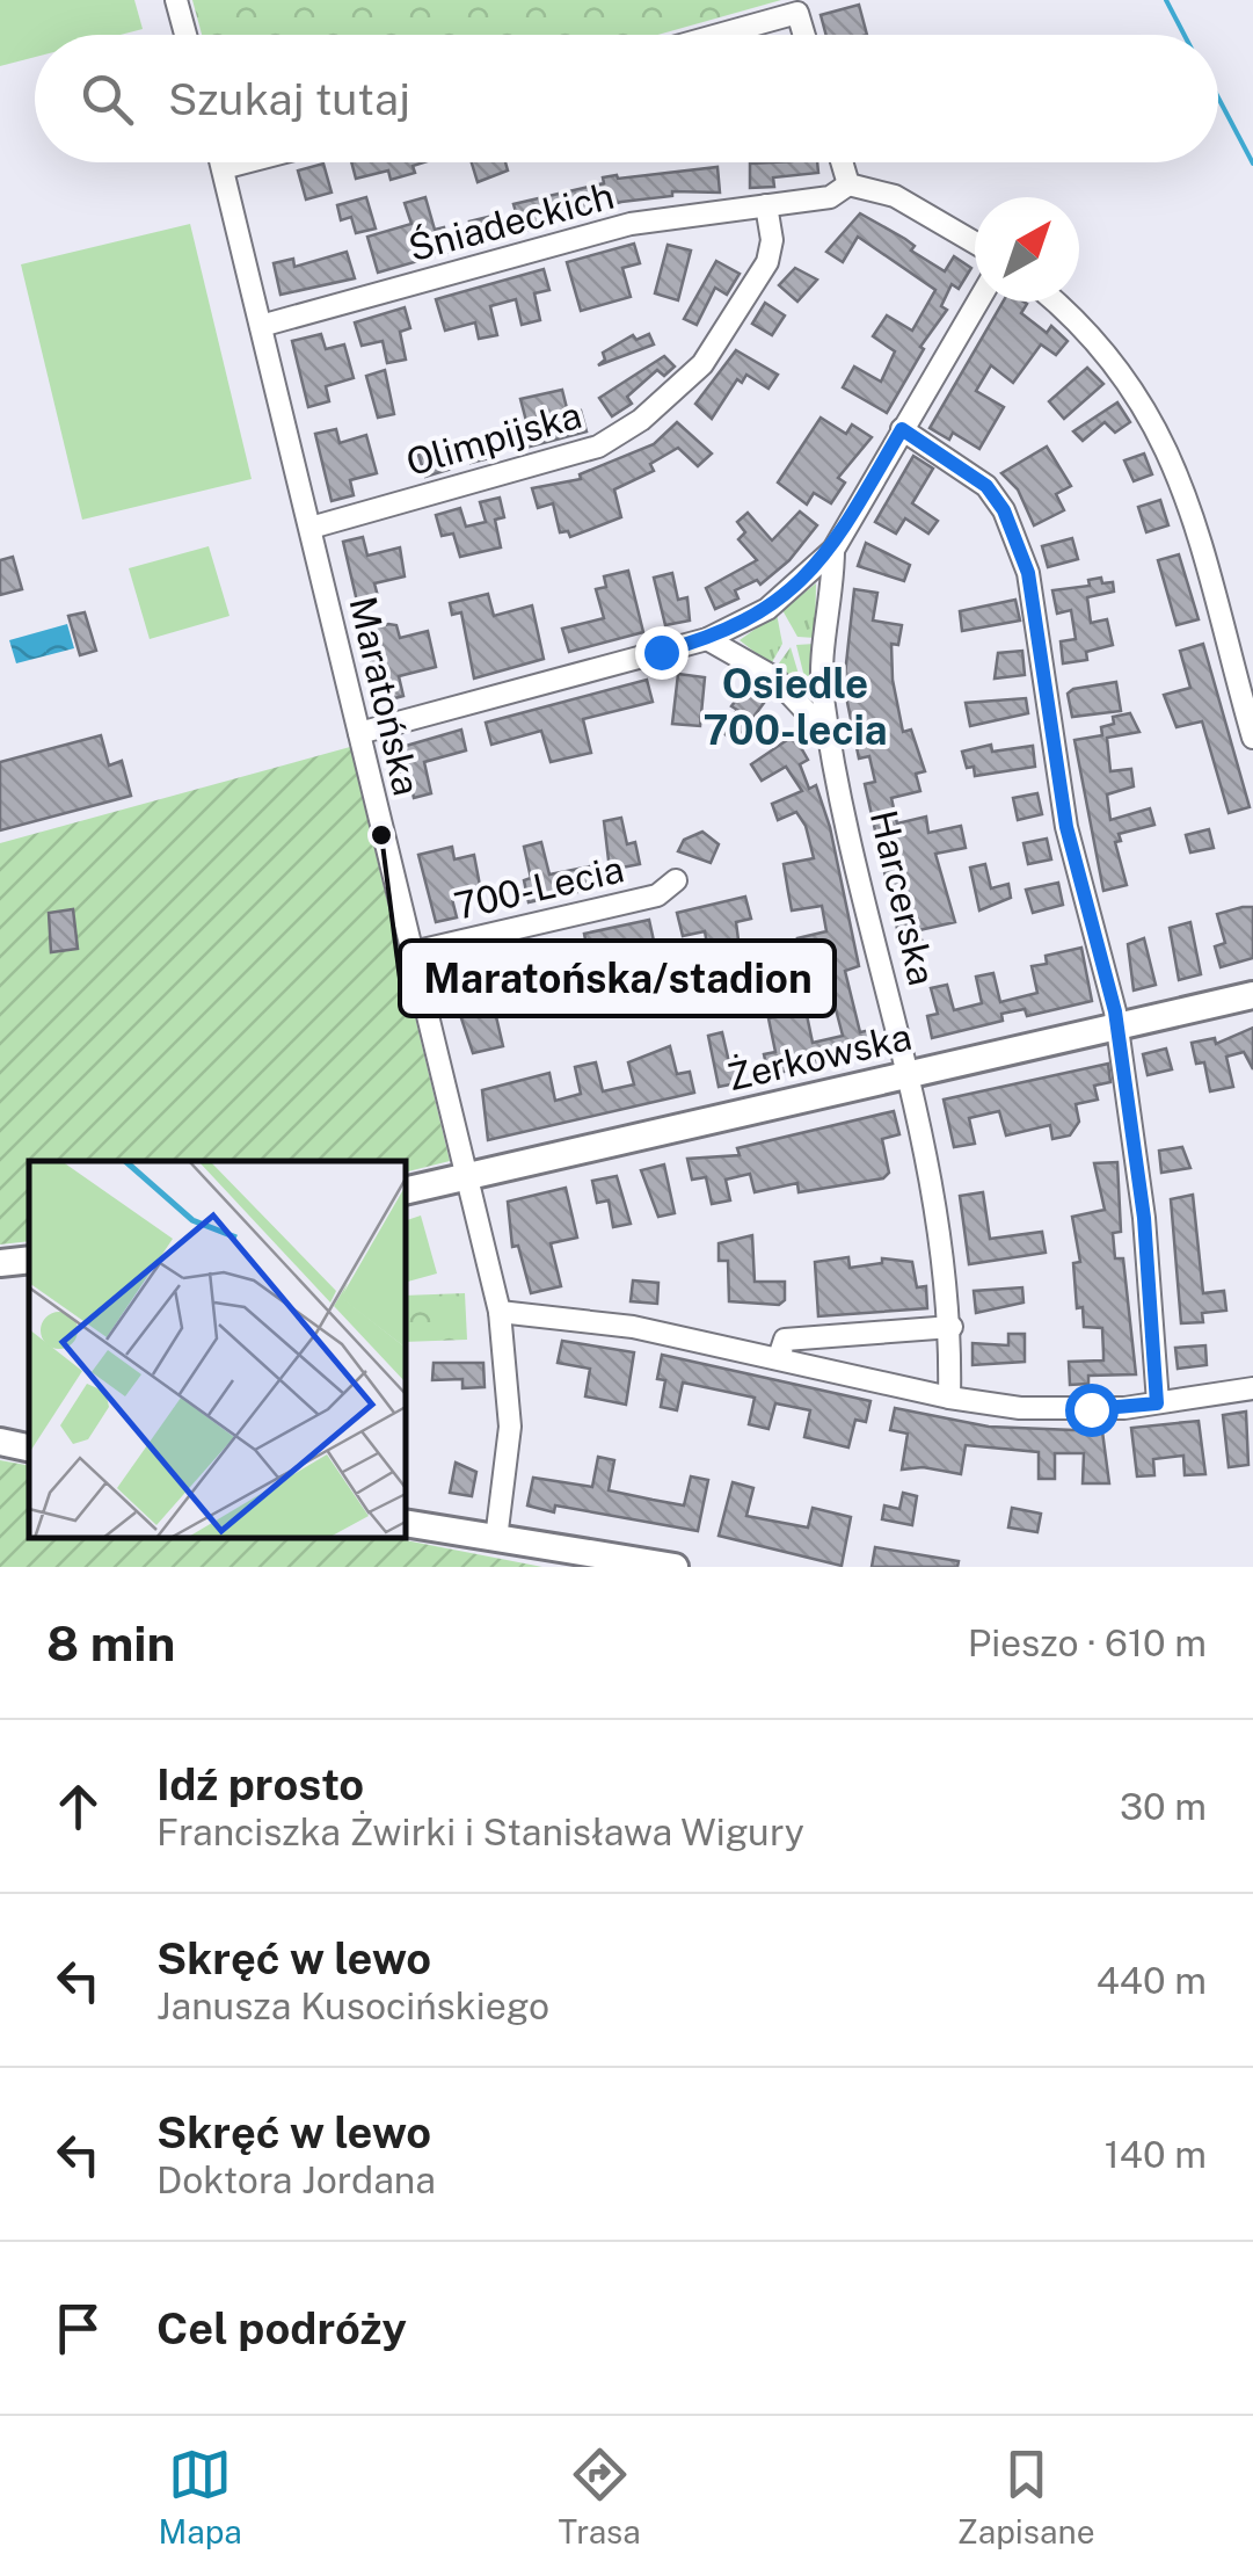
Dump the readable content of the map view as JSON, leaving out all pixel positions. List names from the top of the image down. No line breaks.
{"streets":{"street":["Śniadeckich","Olimpijska","Maratońska","700-Lecia","Harcerska","Żerkowska"]},"crossings":[["Śniadeckich","Olimpijska"],["Śniadeckich","Maratońska"],["Olimpijska","Maratońska"],["Maratońska","700-Lecia"],["Maratońska","Żerkowska"],["Harcerska","Żerkowska"]],"districts":["Osiedle 700-lecia"],"places":["Maratońska/stadion"],"north":"top right","page":{"search":"Szukaj tutaj","heading":["8 min","Pieszo · 610 m"],"list":[["Idź prosto","Franciszka Żwirki i Stanisława Wigury","30 m"],["Skręć w lewo","Janusza Kusocińskiego","440 m"],["Skręć w lewo","Doktora Jordana","140 m"],"Cel podróży"],"nav":["Mapa","Trasa","Zapisane"]}}
